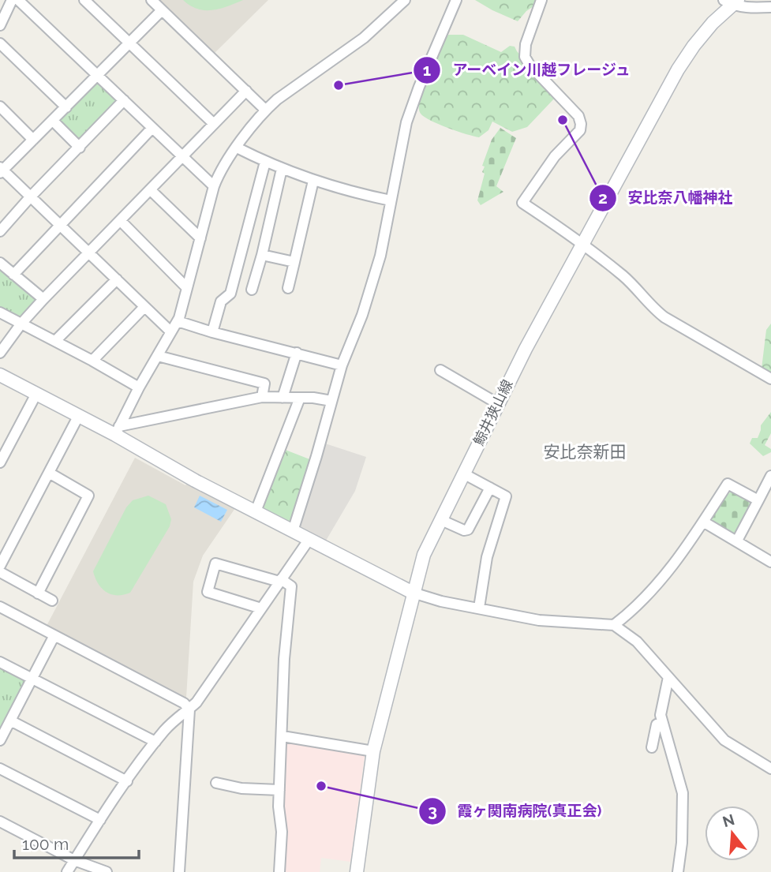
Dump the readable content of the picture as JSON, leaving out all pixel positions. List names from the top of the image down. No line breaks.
{"streets":{"main road":["鯨井狭山線"]},"districts":["安比奈新田"],"places":["アーベイン川越フレージュ","安比奈八幡神社","霞ヶ関南病院(真正会)"],"scale_bar":"100 m","north":"top"}
